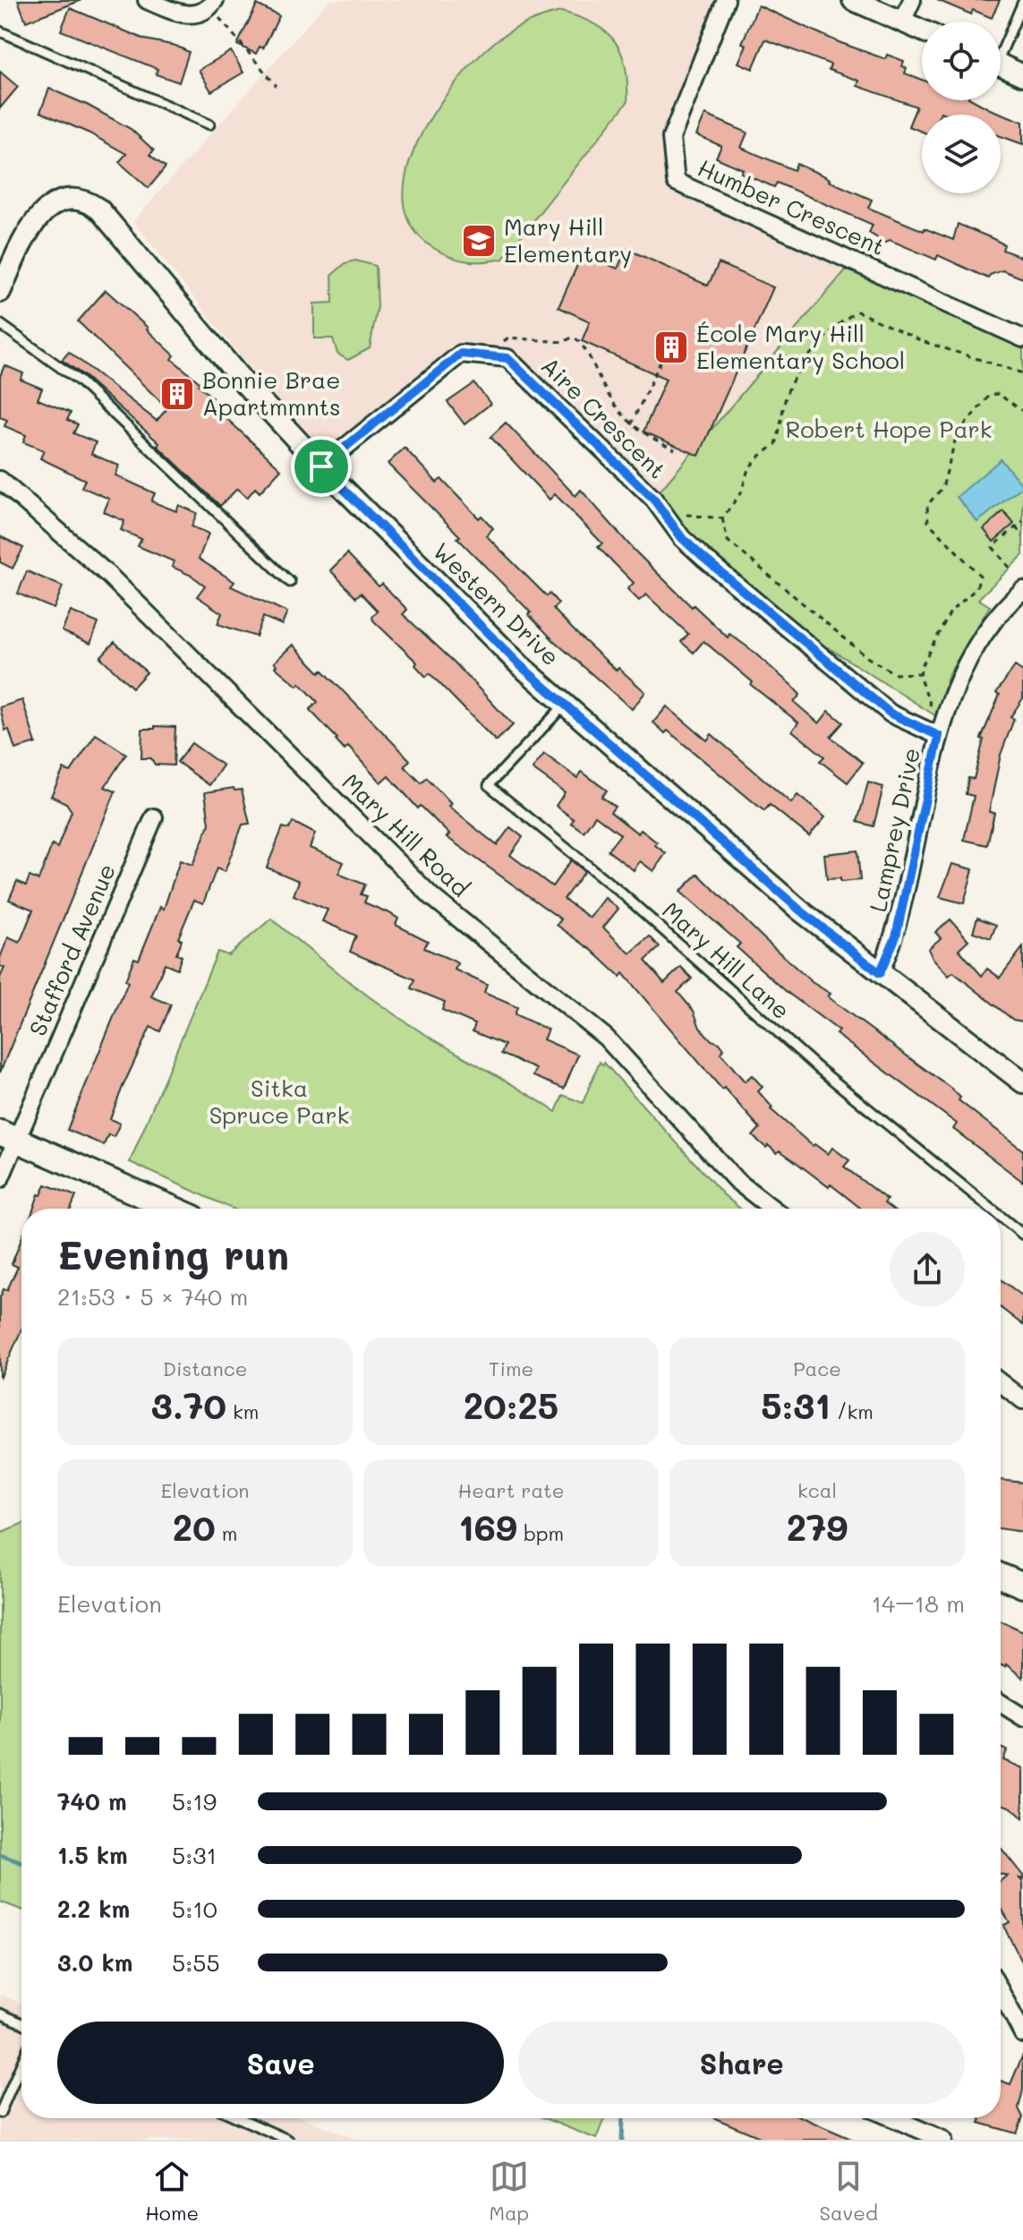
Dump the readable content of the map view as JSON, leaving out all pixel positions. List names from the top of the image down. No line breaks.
{"streets":{"street":["Humber Crescent","Aire Crescent","Western Drive","Lamprey Drive","Mary Hill Road","Stafford Avenue"],"lane":["Mary Hill Lane"]},"crossings":[["Aire Crescent","Western Drive"],["Aire Crescent","Lamprey Drive"],["Western Drive","Lamprey Drive"],["Western Drive","Mary Hill Lane"]],"parks":["Robert Hope Park","Sitka Spruce Park"],"places":{"school or university":["Mary Hill Elementary"],"building":["École Mary Hill Elementary School","Bonnie Brae Apartmmnts"]},"page":{"heading":["Evening run","21:53 · 5 × 740 m"],"stats":[["Distance","3.70 km"],["Time","20:25"],["Pace","5:31 /km"],["Elevation","20 m"],["Heart rate","169 bpm"],["kcal","279"]],"chart":["Elevation","14–18 m"],"list":[{"name":"740 m","note":"5:19"},{"name":"1.5 km","note":"5:31"},{"name":"2.2 km","note":"5:10"},{"name":"3.0 km","note":"5:55"}],"buttons":["Save","Share"],"tabs":["Home","Map","Saved"]}}
